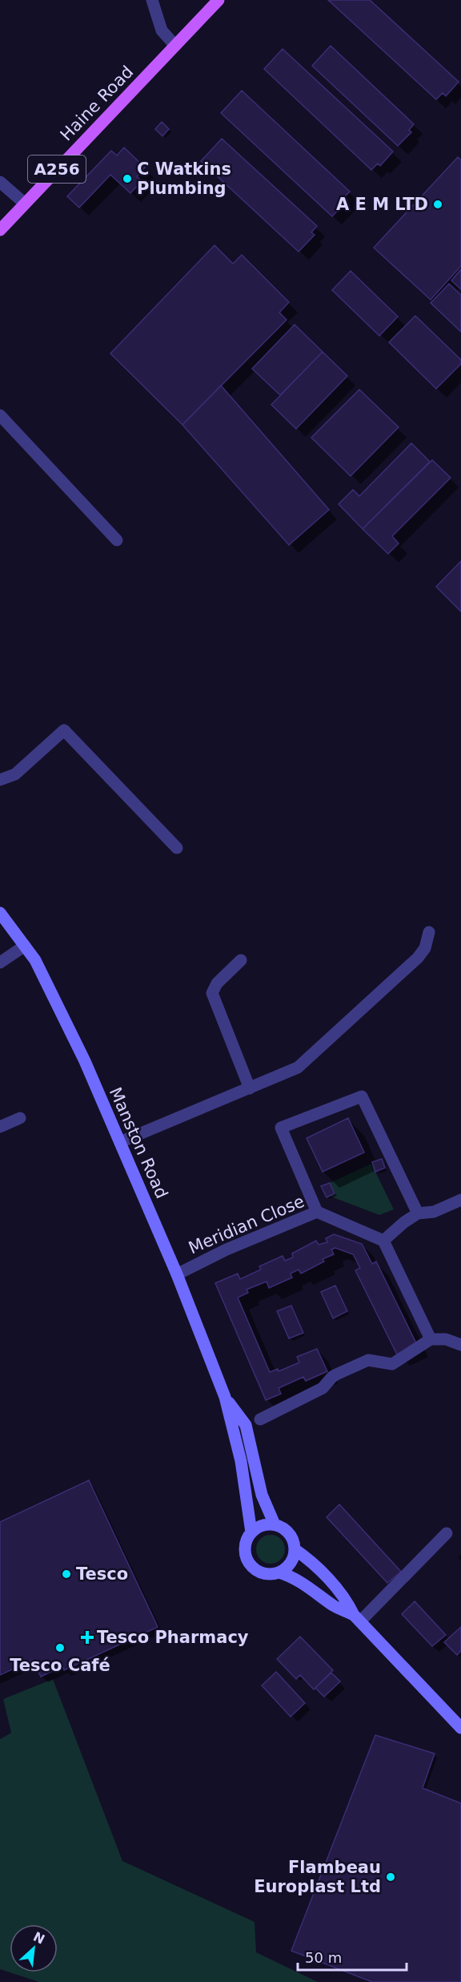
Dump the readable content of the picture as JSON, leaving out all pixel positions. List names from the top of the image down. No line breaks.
{"streets":{"main road":["Haine Road","A256","Manston Road"],"street":["Meridian Close"]},"crossings":[["Manston Road","Meridian Close"]],"places":{"other":["C Watkins Plumbing","A E M LTD","Tesco","Tesco Café","Flambeau Europlast Ltd"],"health":["Tesco Pharmacy"]},"scale_bar":"50 m","north":"top right"}
